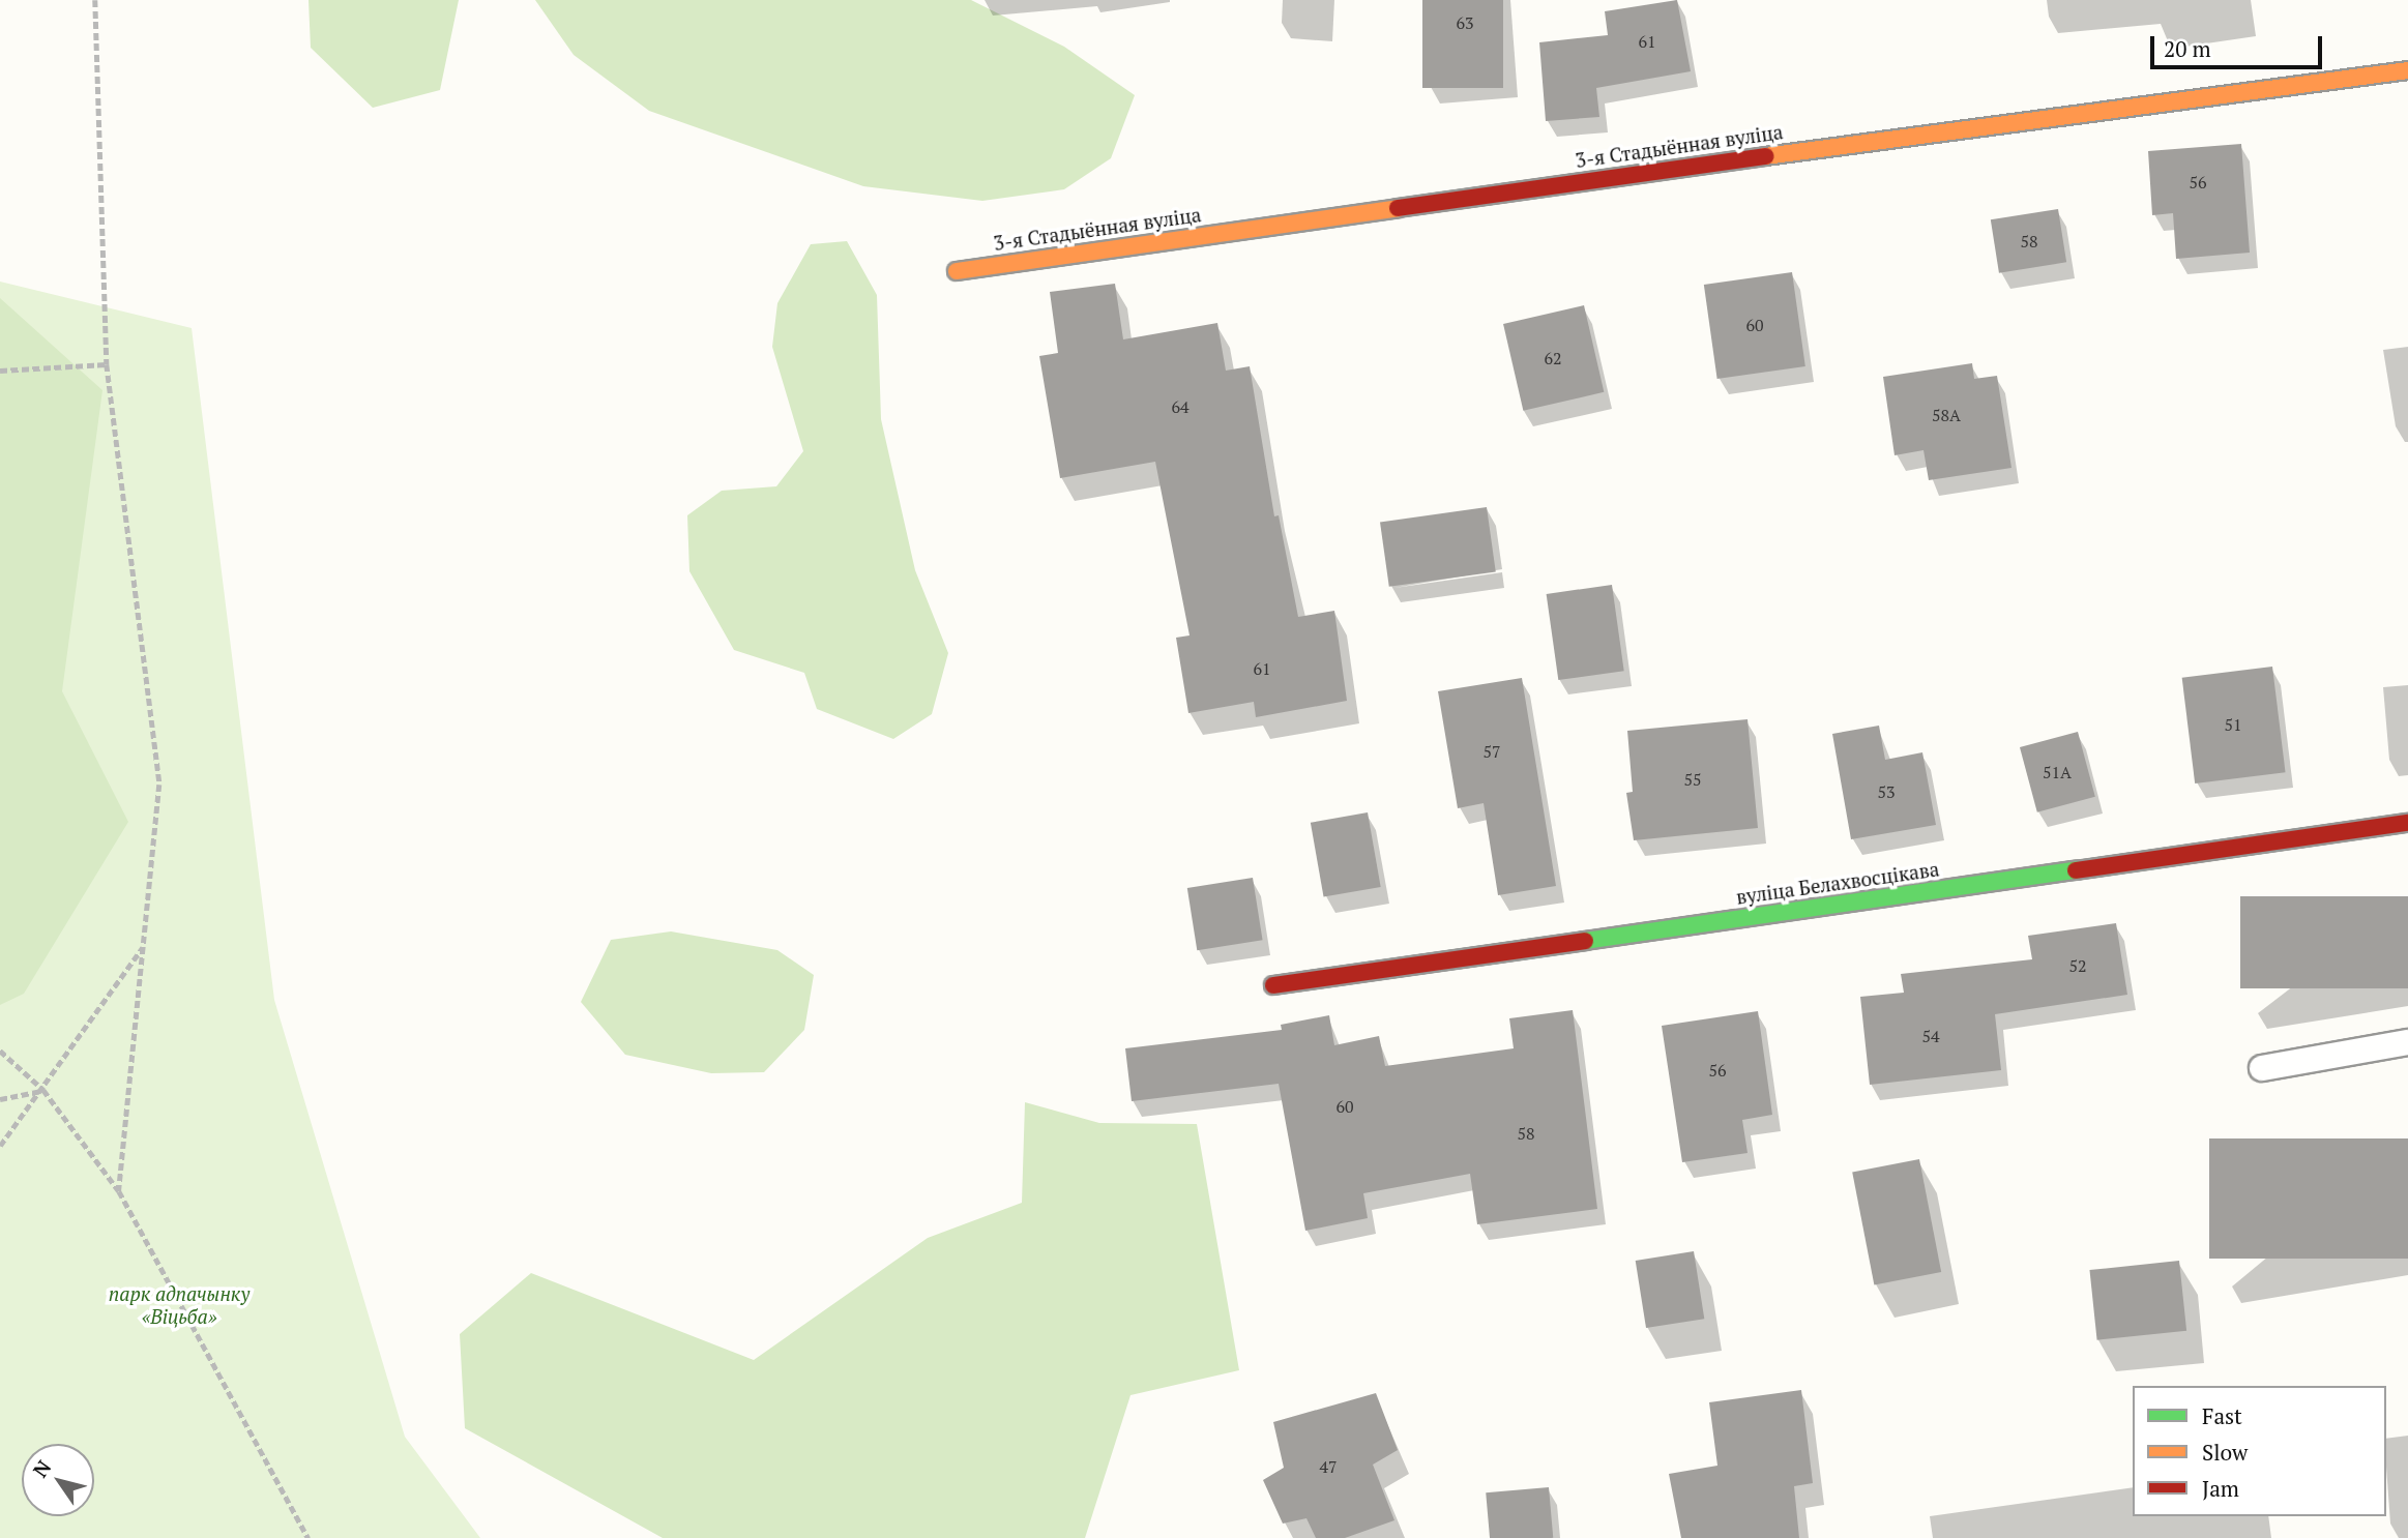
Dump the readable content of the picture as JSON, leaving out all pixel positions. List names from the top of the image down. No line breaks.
{"streets":{"street":["3-я Стадыённая вуліца","вуліца Белахвосцікава"]},"parks":["парк адпачынку «Віцьба»"],"house_numbers":["63","61","56","58","60","62","64","58А","61","51","57","51А","55","53","52","54","56","60","58","47"],"legend":["Fast","Slow","Jam"],"scale_bar":"20 m","north":"top left"}
